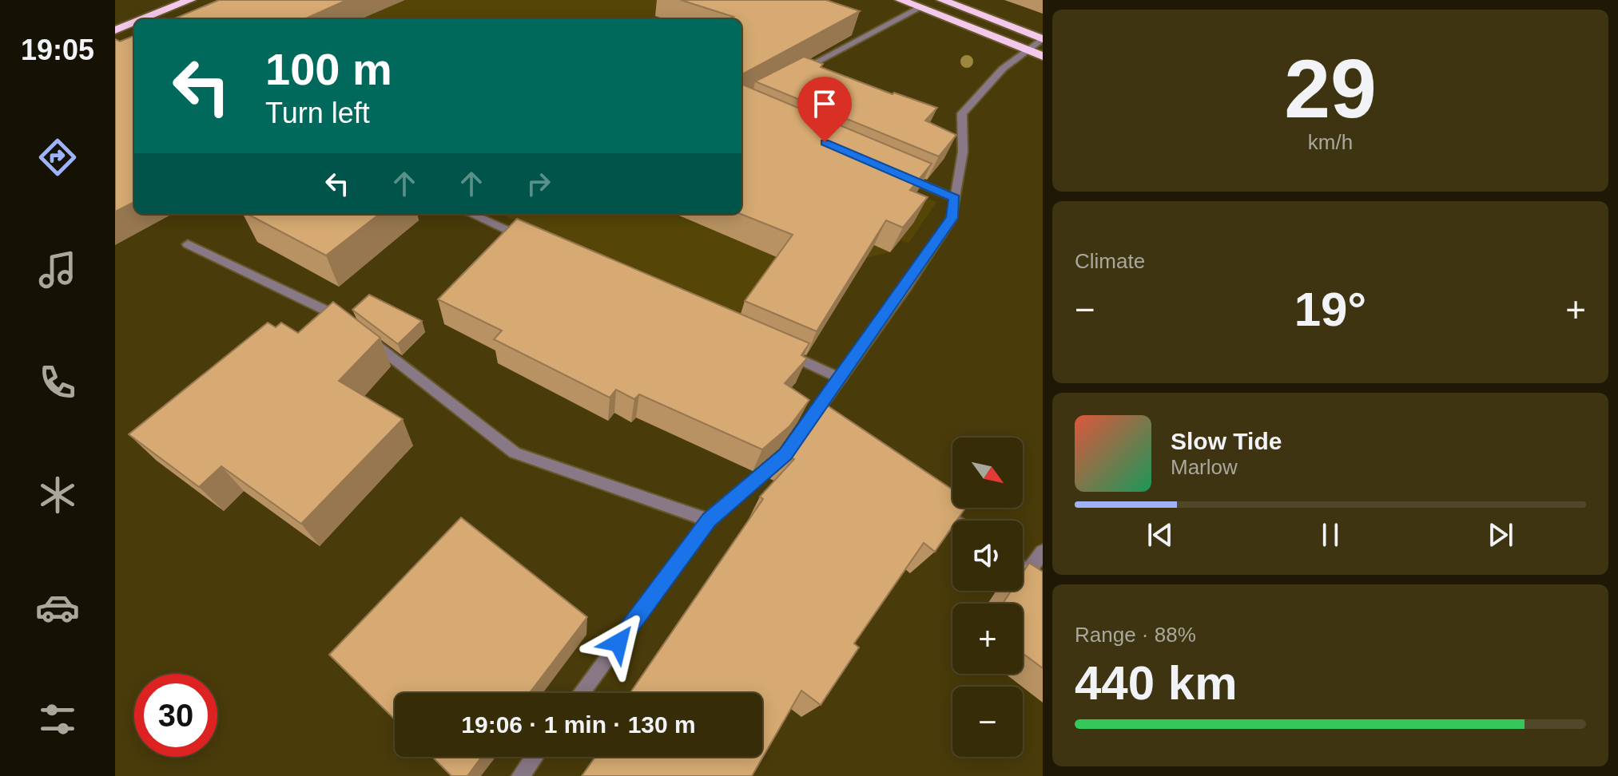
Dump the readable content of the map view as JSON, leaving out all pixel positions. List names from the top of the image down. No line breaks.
{"north":"bottom right","page":{"tabs":"19:05","tile":[["29","km/h"],"Climate",["Range · 88%","440 km"]],"turn":["100 m","Turn left"],"heat":["−","19°","+"],"song":["Slow Tide","Marlow"],"map_buttons":["+","−"],"limit":"30","trip":"19:06 · 1 min · 130 m"}}
